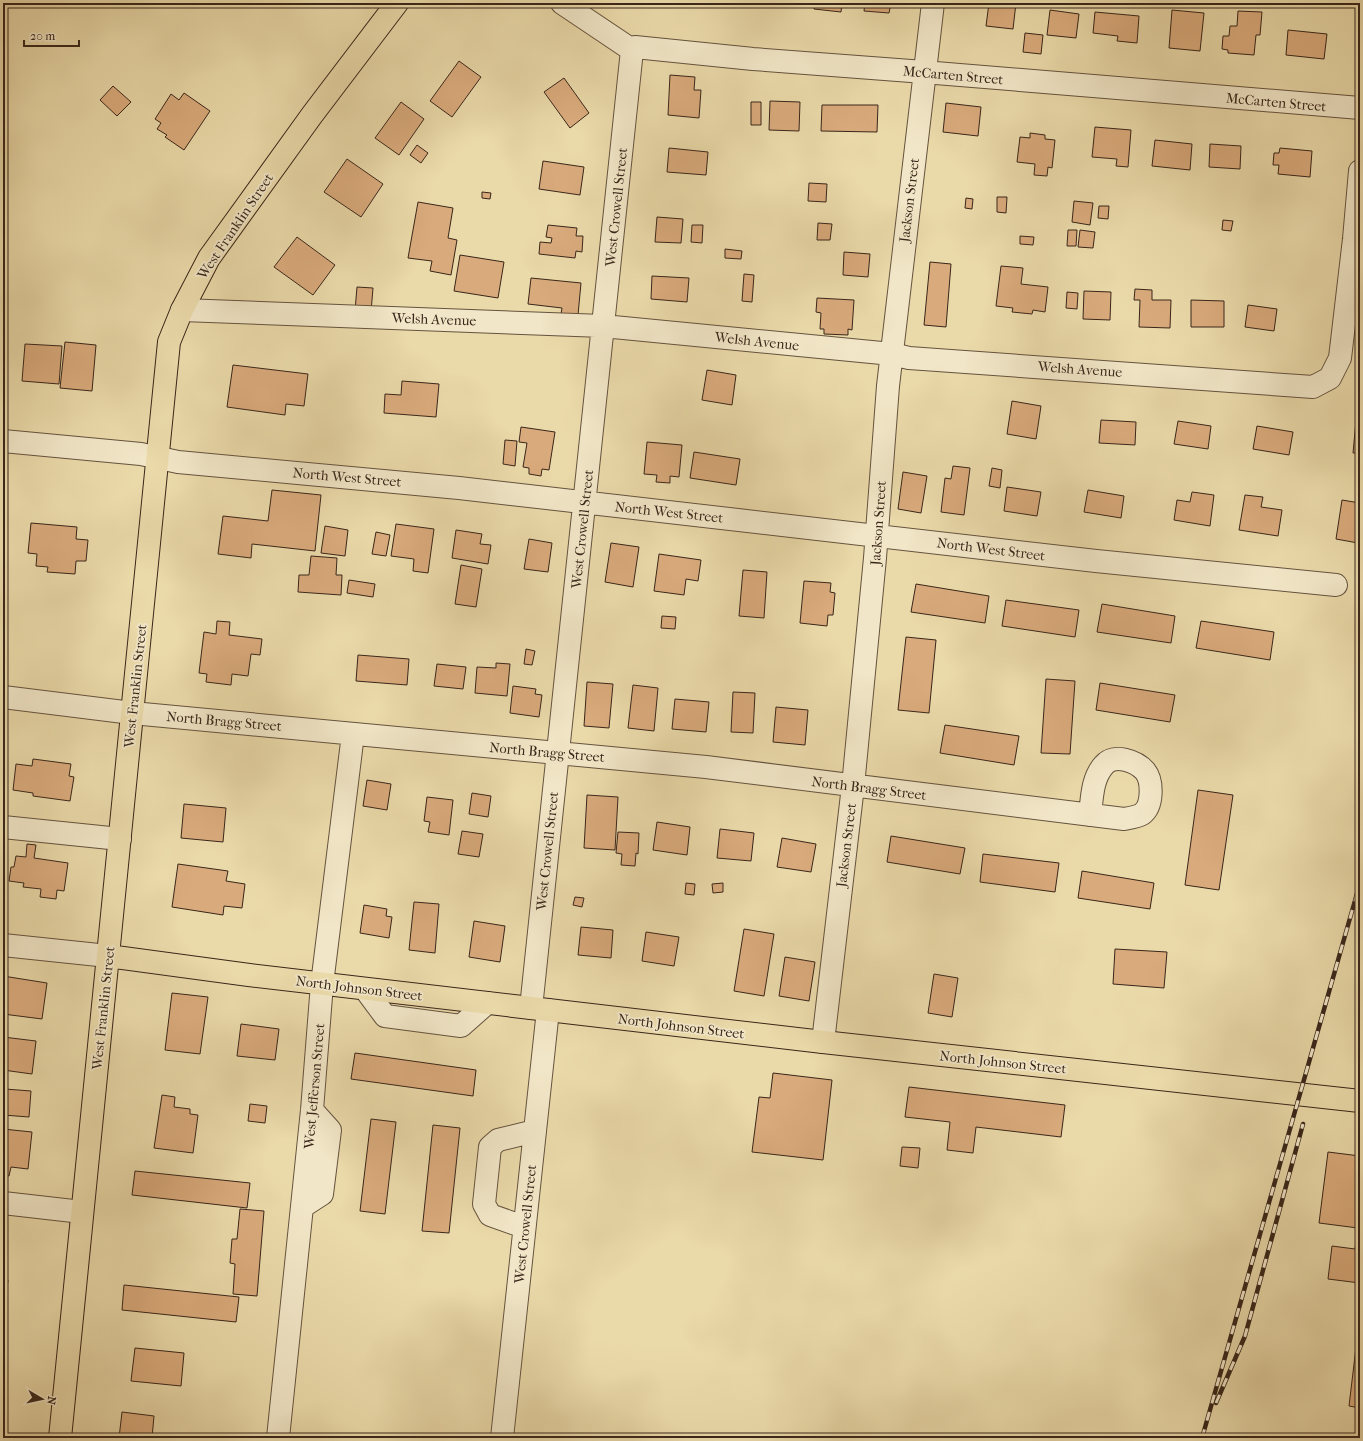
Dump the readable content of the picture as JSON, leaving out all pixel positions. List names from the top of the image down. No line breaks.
{"streets":{"main road":["West Franklin Street","North Johnson Street"],"street":["McCarten Street","Jackson Street","West Crowell Street","Welsh Avenue","North West Street","North Bragg Street","West Jefferson Street"]},"crossings":[["McCarten Street","Jackson Street"],["McCarten Street","West Crowell Street"],["Jackson Street","Welsh Avenue"],["Jackson Street","North West Street"],["Jackson Street","North Bragg Street"],["Jackson Street","North Johnson Street"],["West Crowell Street","Welsh Avenue"],["West Crowell Street","North West Street"],["West Crowell Street","North Bragg Street"],["West Crowell Street","North Johnson Street"],["West Franklin Street","Welsh Avenue"],["West Franklin Street","North West Street"],["West Franklin Street","North Bragg Street"],["West Franklin Street","North Johnson Street"],["North Bragg Street","West Jefferson Street"],["North Johnson Street","West Jefferson Street"]],"scale_bar":"20 m","north":"right"}
